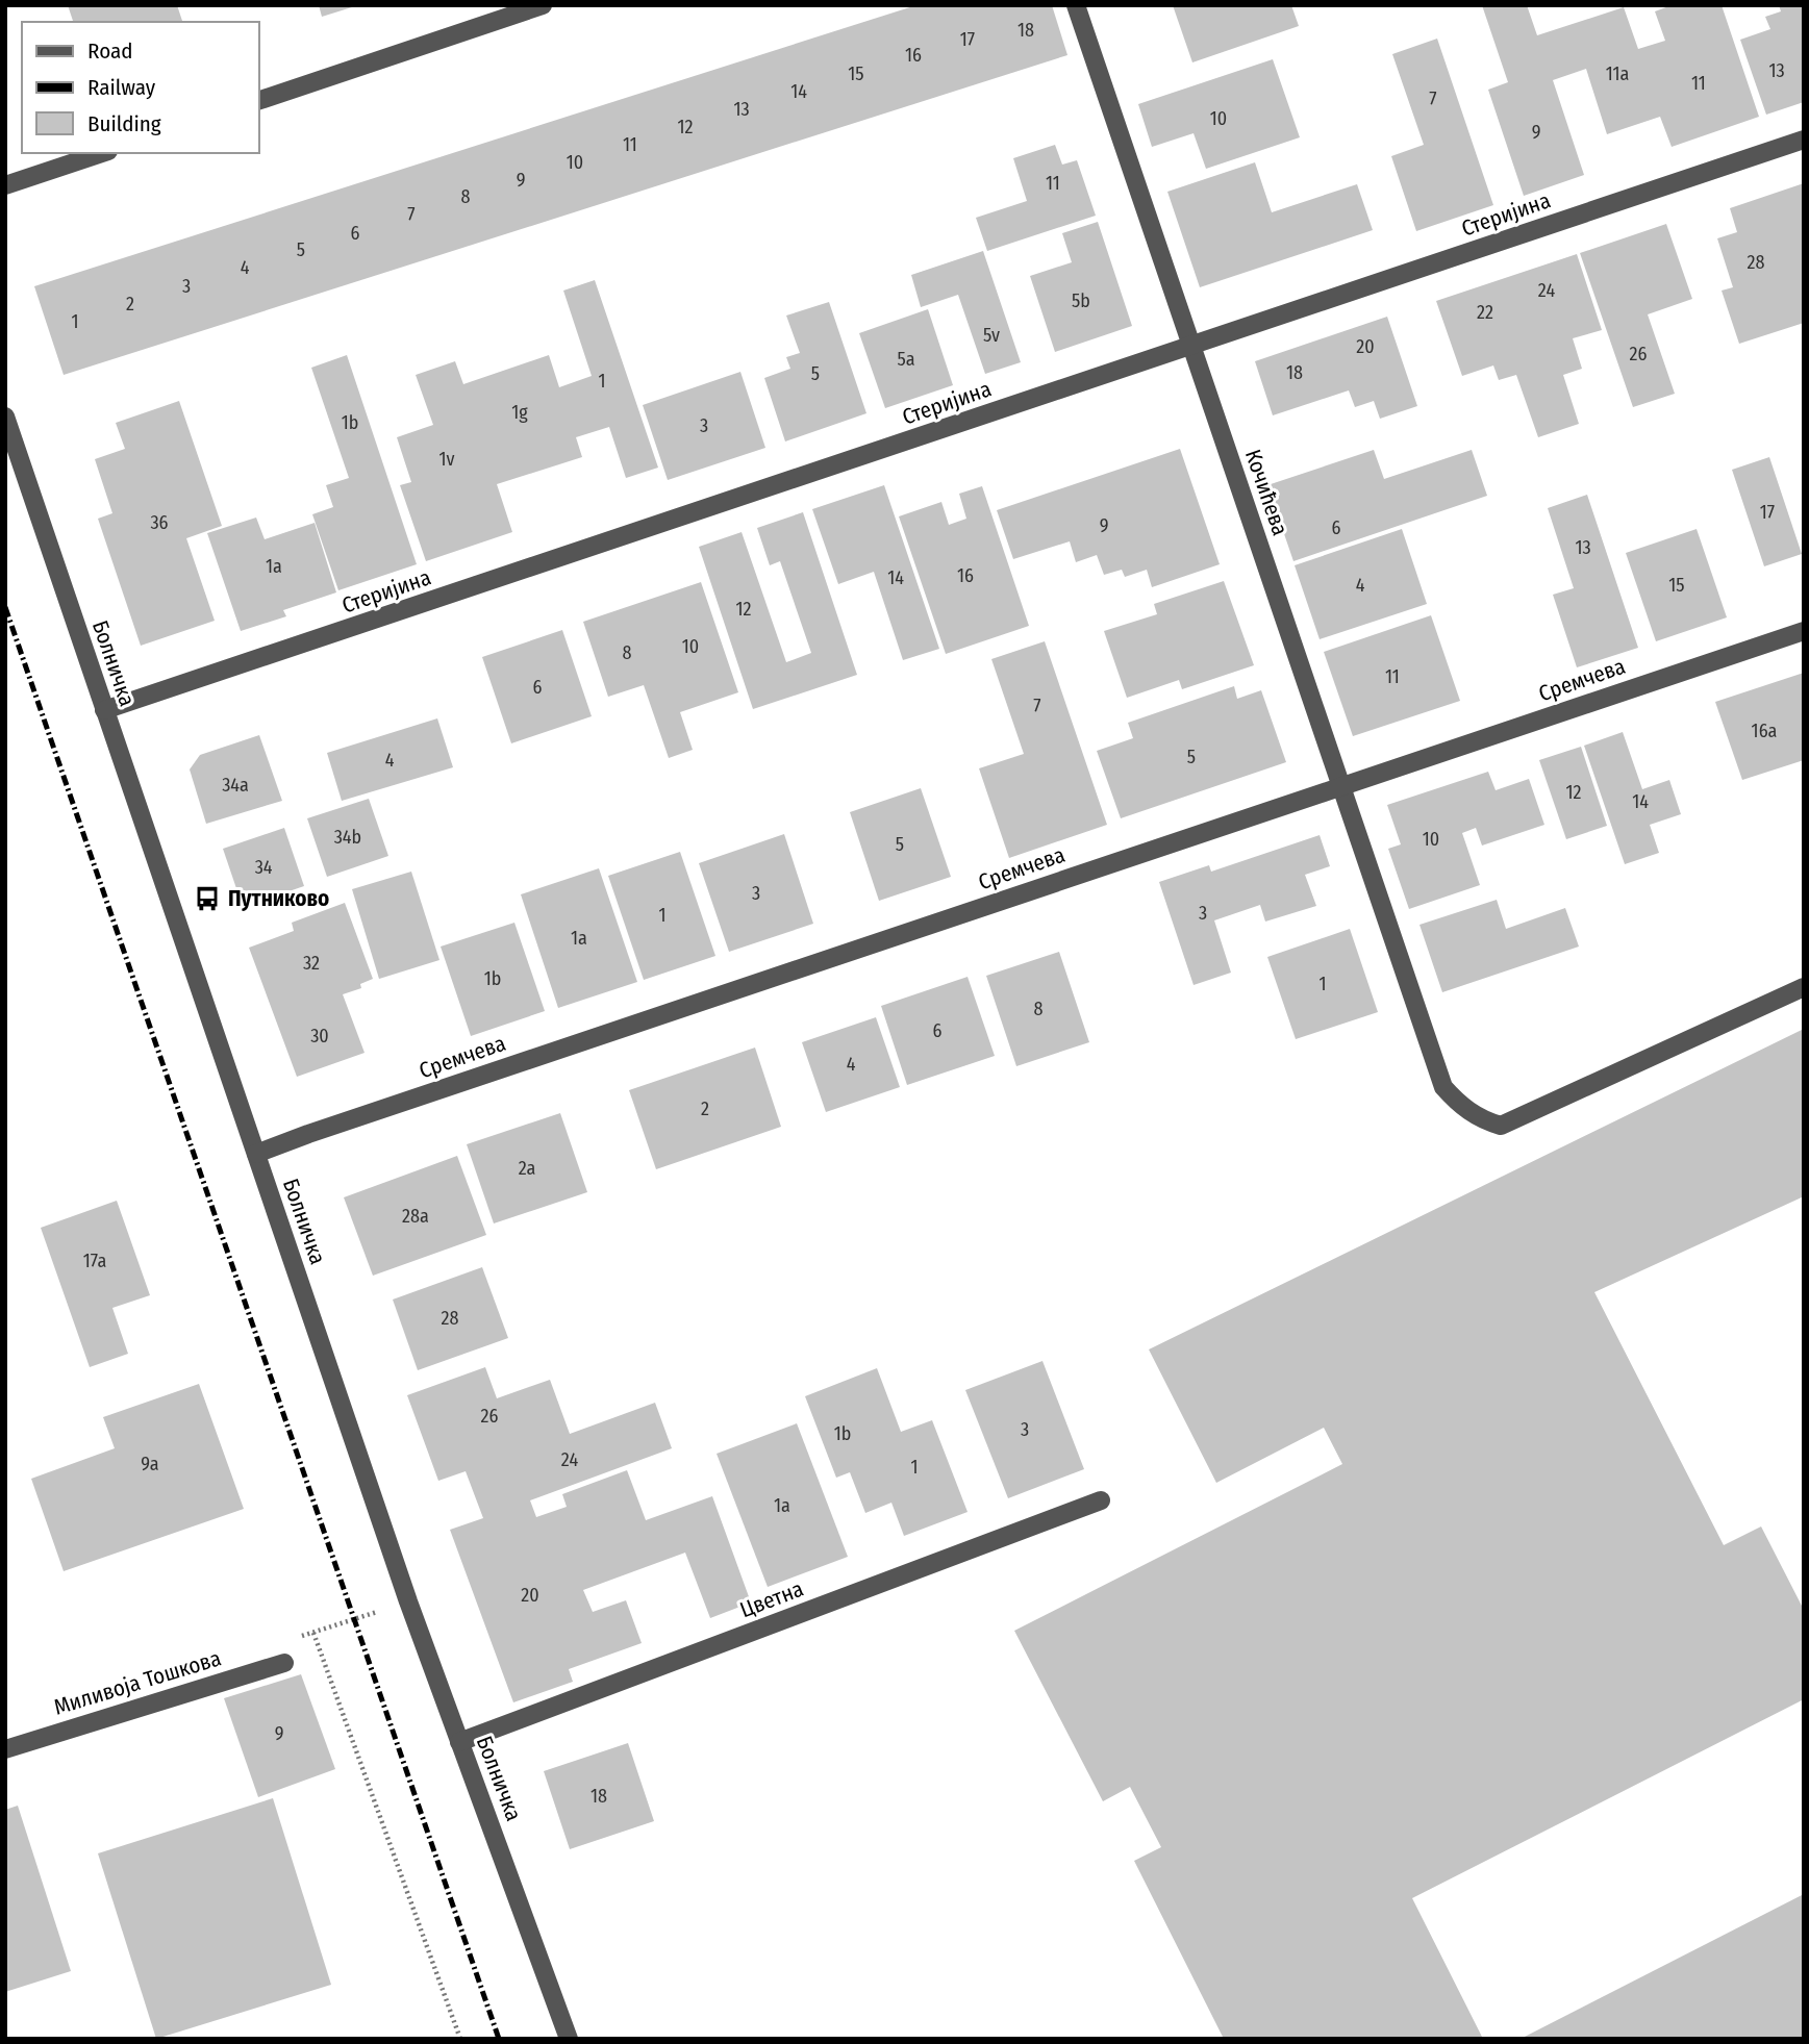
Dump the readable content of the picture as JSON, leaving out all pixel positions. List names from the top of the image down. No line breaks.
{"streets":{"street":["Стеријина","Кочићева","Болничка","Сремчева","Цветна","Миливоја Тошкова"]},"crossings":[["Стеријина","Кочићева"],["Стеријина","Болничка"],["Кочићева","Сремчева"],["Болничка","Сремчева"],["Болничка","Цветна"]],"places":{"bus stop":["Путниково"]},"house_numbers":["18","17","16","13","15","11a","11","14","7","13","10","12","9","11","10","9","11","8","7","6","5","28","4","3","24","5b","2","22","1","5v","20","26","5a","18","5","1","1g","1b","3","1v","17","36","9","6","13","1a","16","14","4","15","12","10","8","11","6","7","16a","5","4","34a","12","14","34b","10","5","34","3","3","1","1a","32","1b","1","8","6","30","4","2","2a","28a","17a","28","26","3","1b","24","9a","1","1a","20","9","18"],"legend":["Road","Railway","Building"]}
